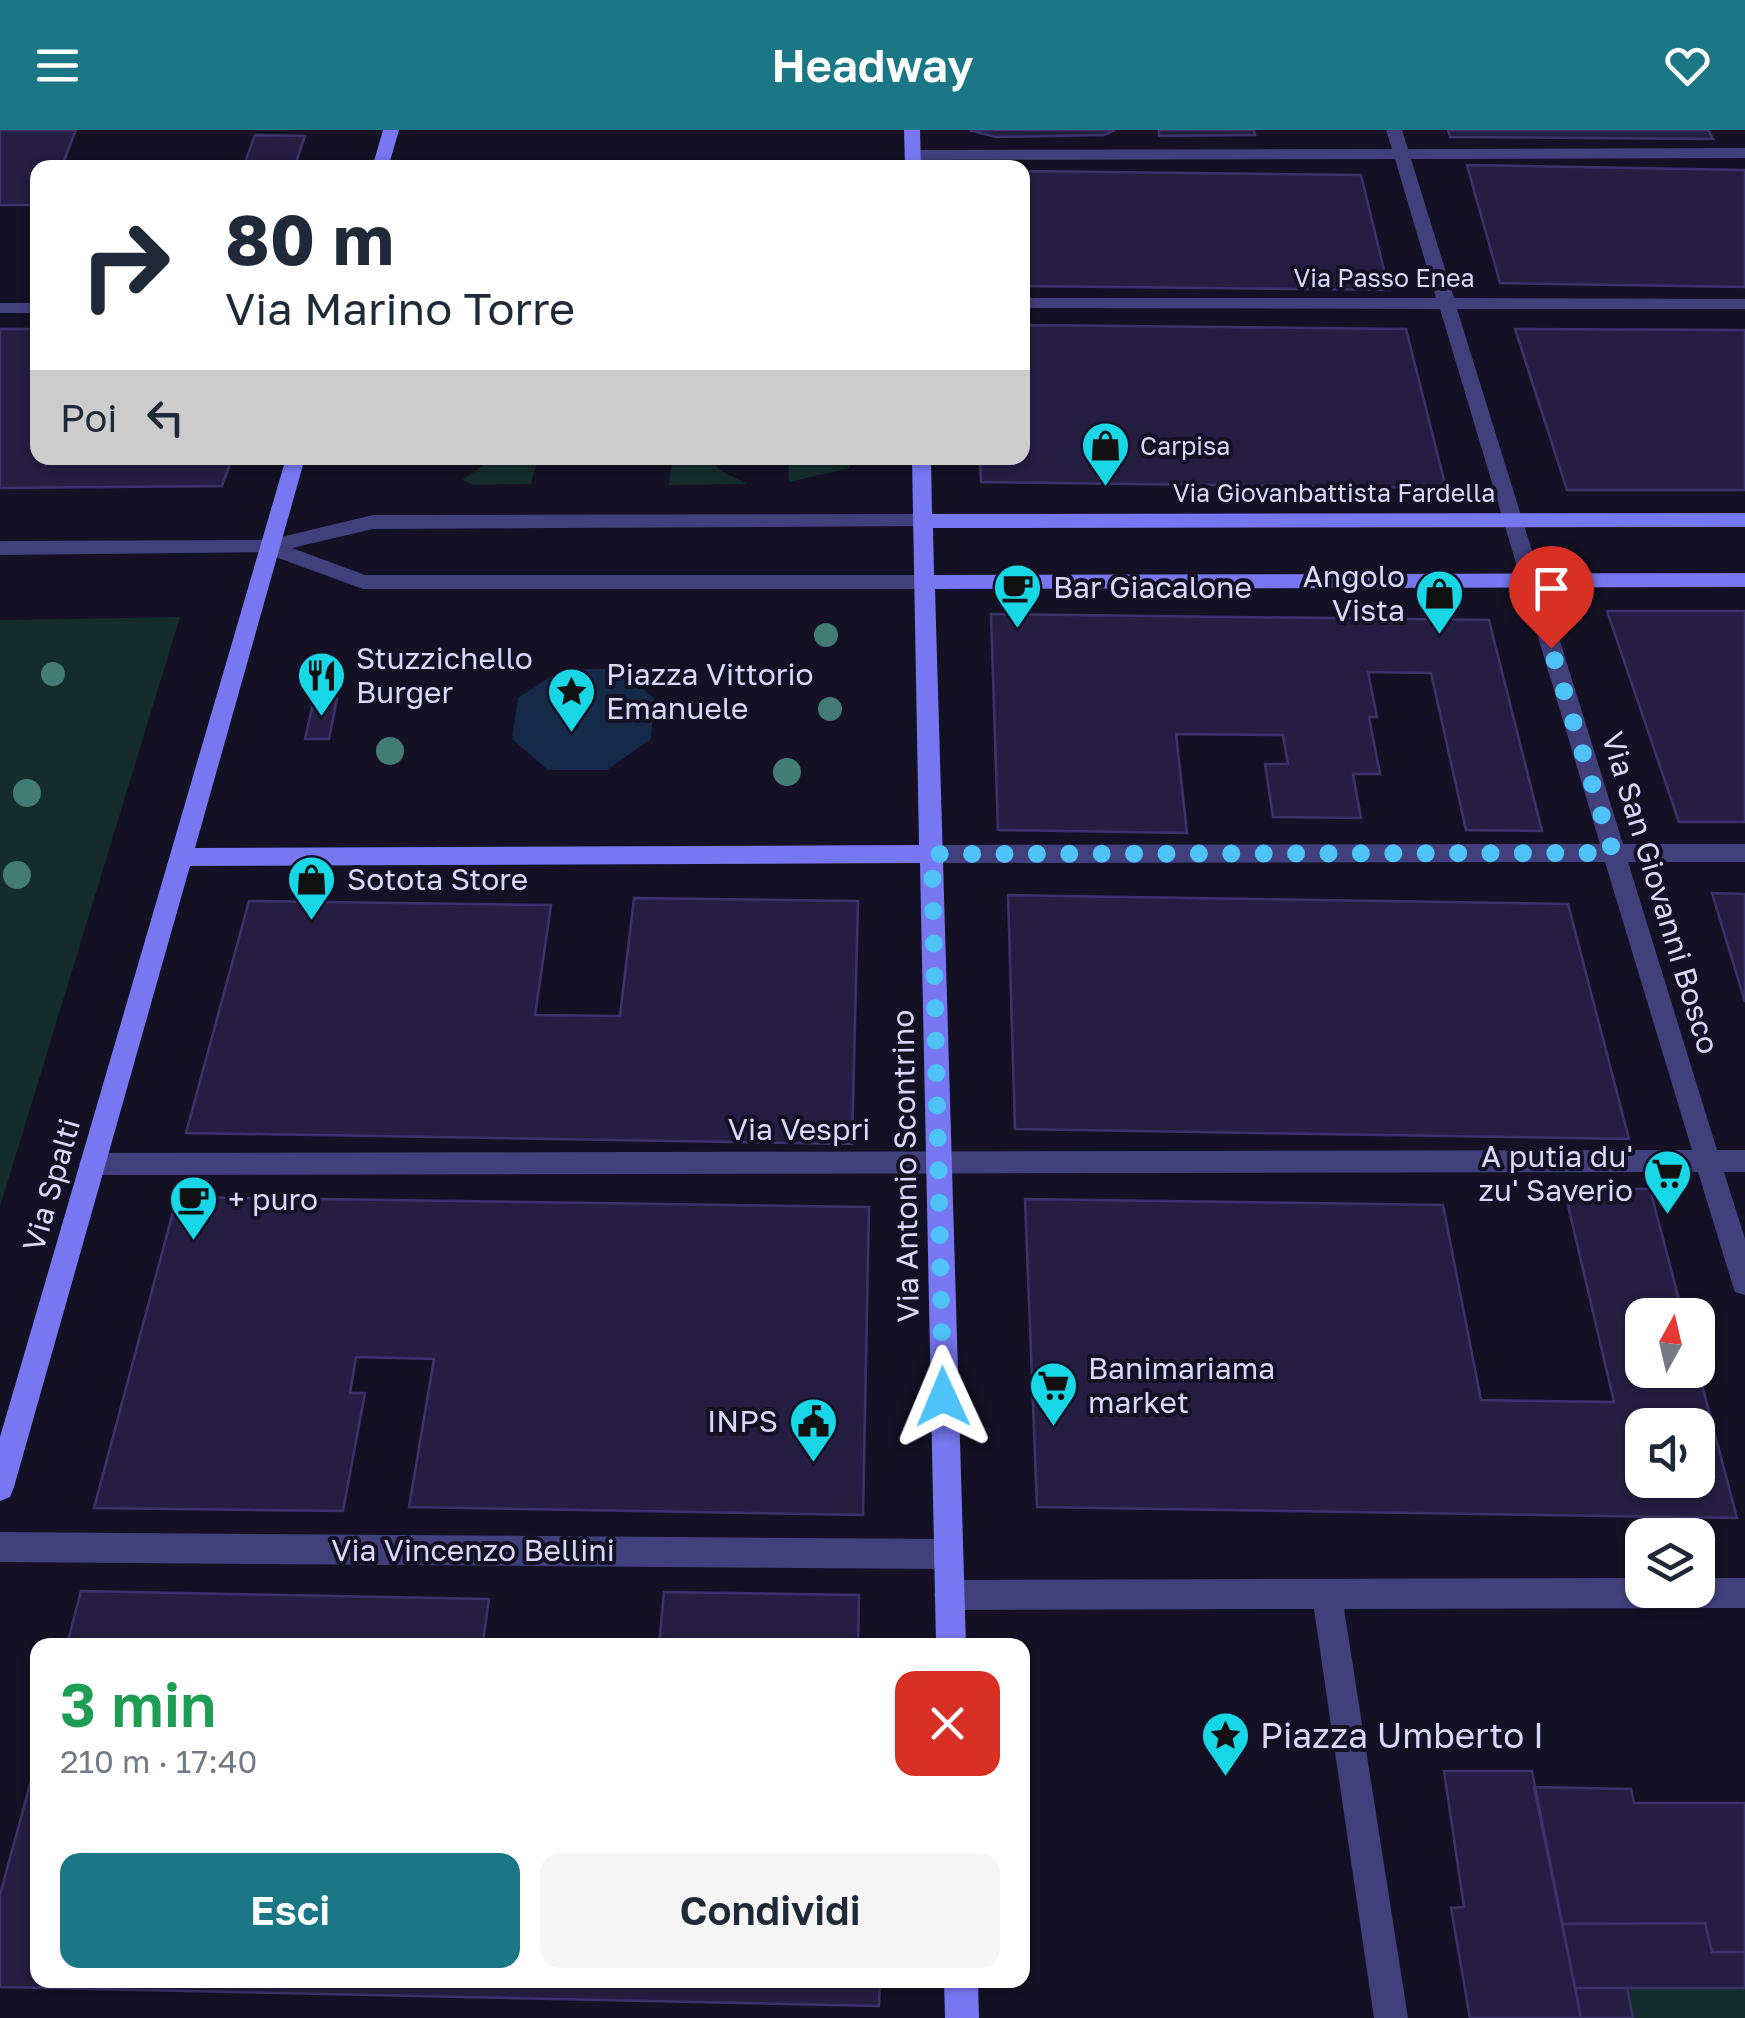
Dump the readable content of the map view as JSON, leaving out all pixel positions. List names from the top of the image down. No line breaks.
{"streets":{"main road":["Via Giovanbattista Fardella","Via Antonio Scontrino","Via Spalti"],"street":["Via Passo Enea","Via San Giovanni Bosco","Via Vespri","Via Vincenzo Bellini"]},"crossings":[["Via Passo Enea","Via San Giovanni Bosco"],["Via Giovanbattista Fardella","Via San Giovanni Bosco"],["Via Giovanbattista Fardella","Via Antonio Scontrino"],["Via San Giovanni Bosco","Via Vespri"],["Via Vespri","Via Antonio Scontrino"],["Via Vespri","Via Spalti"],["Via Antonio Scontrino","Via Vincenzo Bellini"]],"places":{"shop":["Carpisa","Angolo Vista","Sotota Store"],"cafe":["Bar Giacalone","+ puro"],"restaurant":["Stuzzichello Burger"],"place":["Piazza Vittorio Emanuele","Piazza Umberto I"],"supermarket":["A putia du' zu' Saverio","Banimariama market"],"public building":["INPS"]},"north":"top","page":{"header":"Headway","turn":["80 m","Via Marino Torre"],"then":"Poi","heading":["3 min","210 m · 17:40"],"buttons":["Esci","Condividi"]}}
